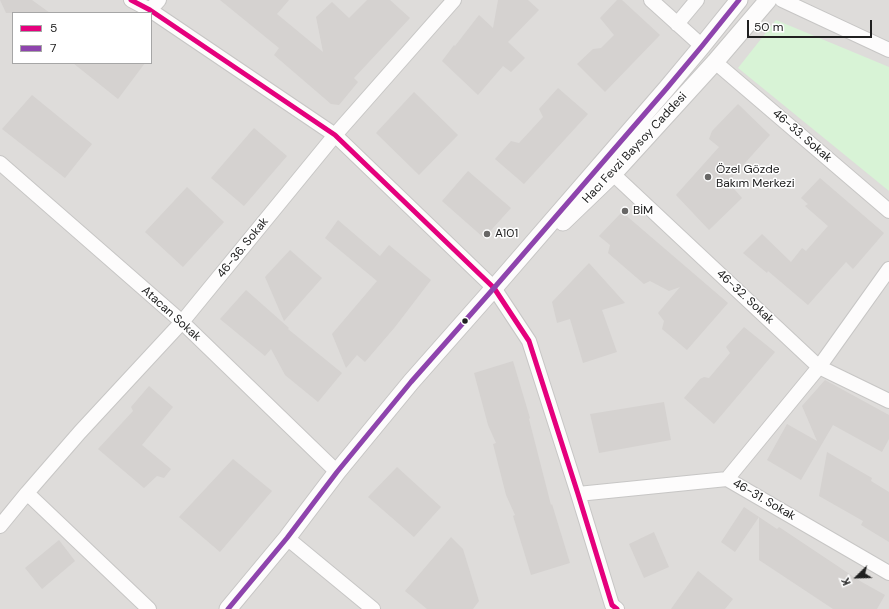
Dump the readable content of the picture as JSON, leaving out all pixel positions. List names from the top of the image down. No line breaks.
{"streets":{"street":["46-33. Sokak","Hacı Fevzi Baysoy Caddesi","46-36. Sokak","46-32. Sokak","Atacan Sokak","46-31. Sokak"]},"crossings":[["46-33. Sokak","Hacı Fevzi Baysoy Caddesi"],["Hacı Fevzi Baysoy Caddesi","46-32. Sokak"],["Hacı Fevzi Baysoy Caddesi","Atacan Sokak"],["46-36. Sokak","Atacan Sokak"]],"places":["Özel Gözde Bakım Merkezi","BİM","A101"],"lines":["transit line 5","transit line 7"],"legend":["5","7"],"scale_bar":"50 m","north":"bottom left"}
